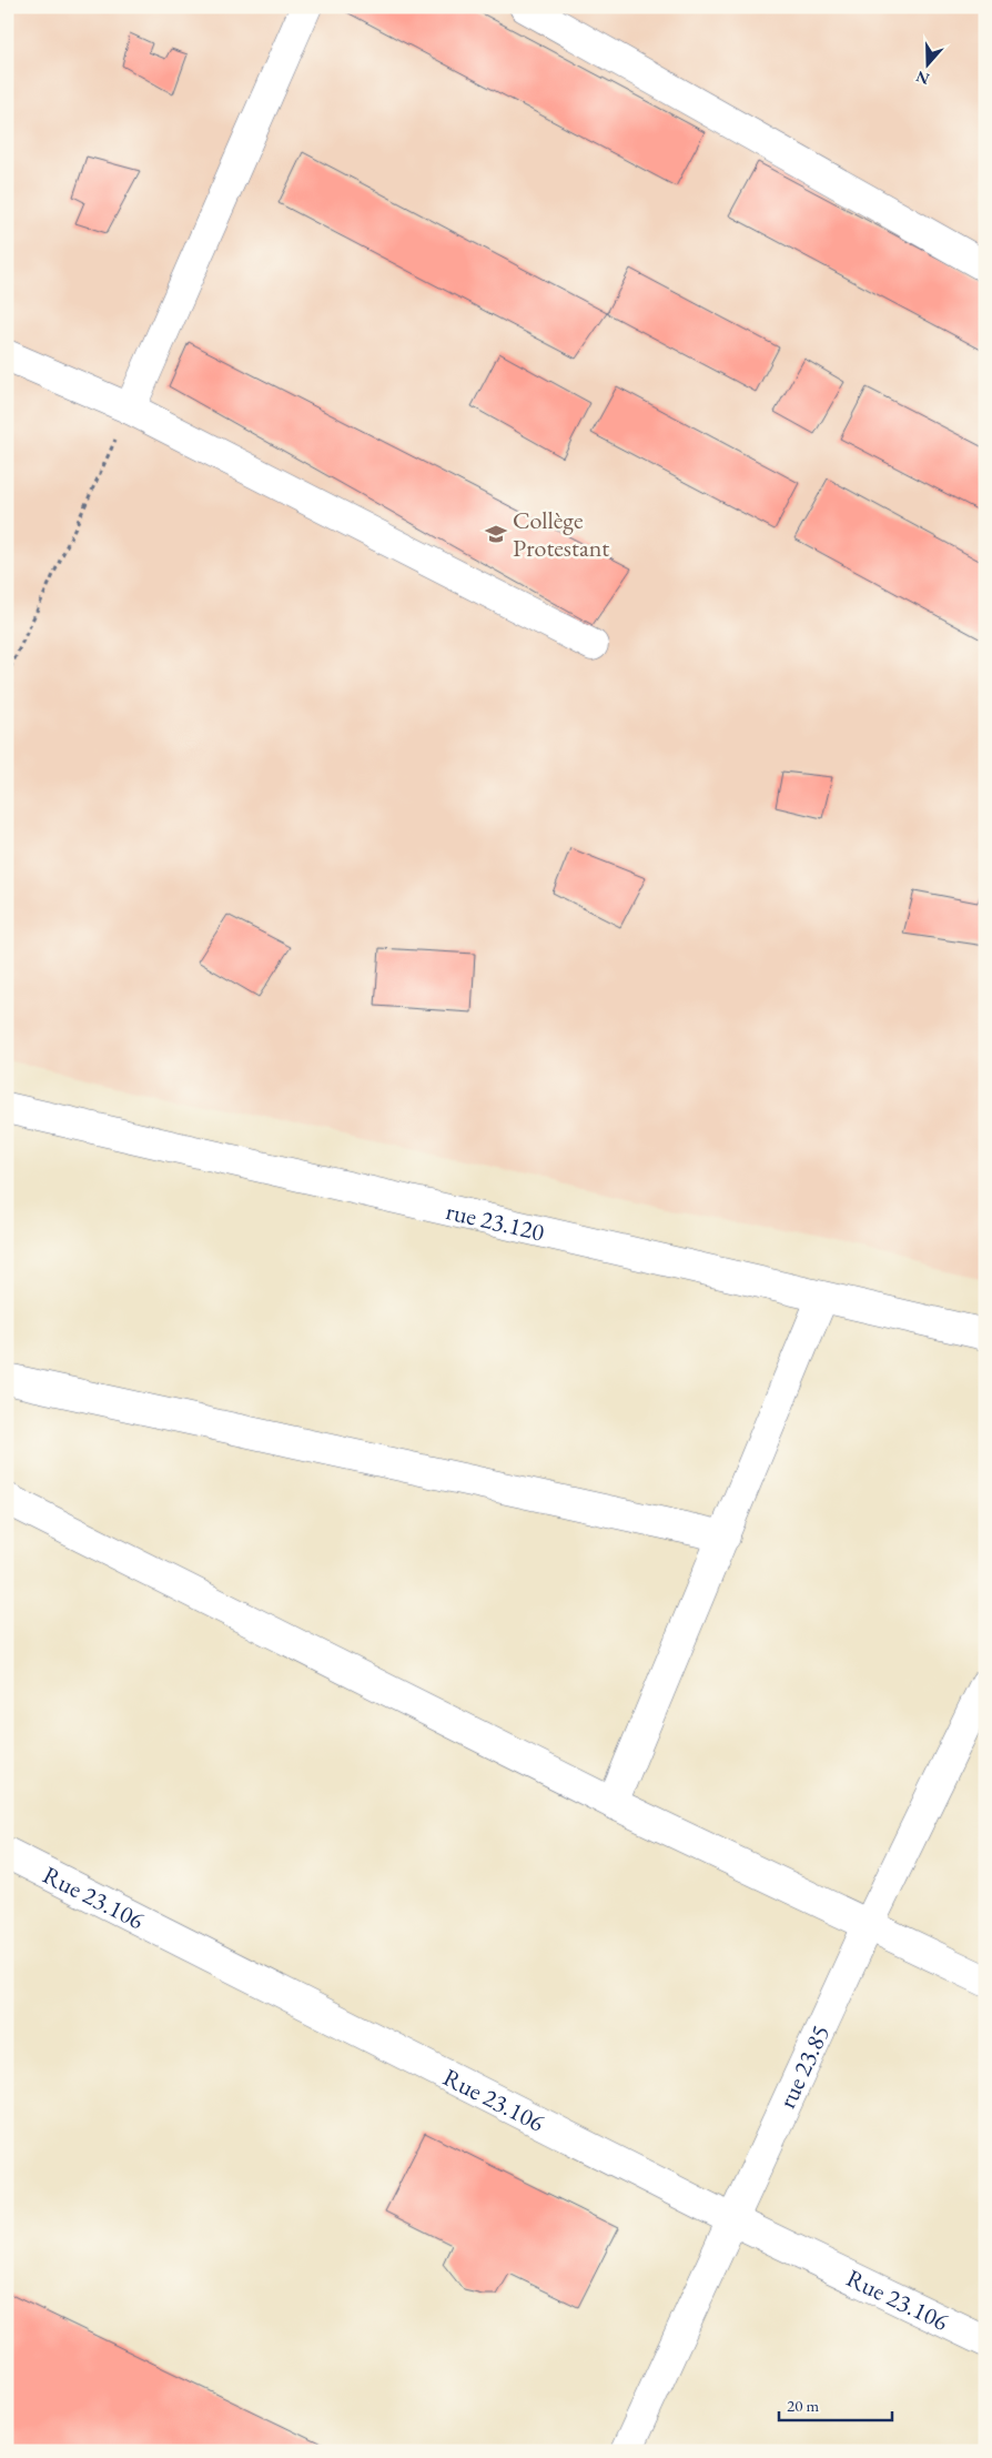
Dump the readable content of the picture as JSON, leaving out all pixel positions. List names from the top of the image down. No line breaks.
{"streets":{"street":["rue 23.120","Rue 23.106","rue 23.85"]},"crossings":[["Rue 23.106","rue 23.85"]],"places":{"school or university":["Collège Protestant"]},"scale_bar":"20 m","north":"bottom"}
